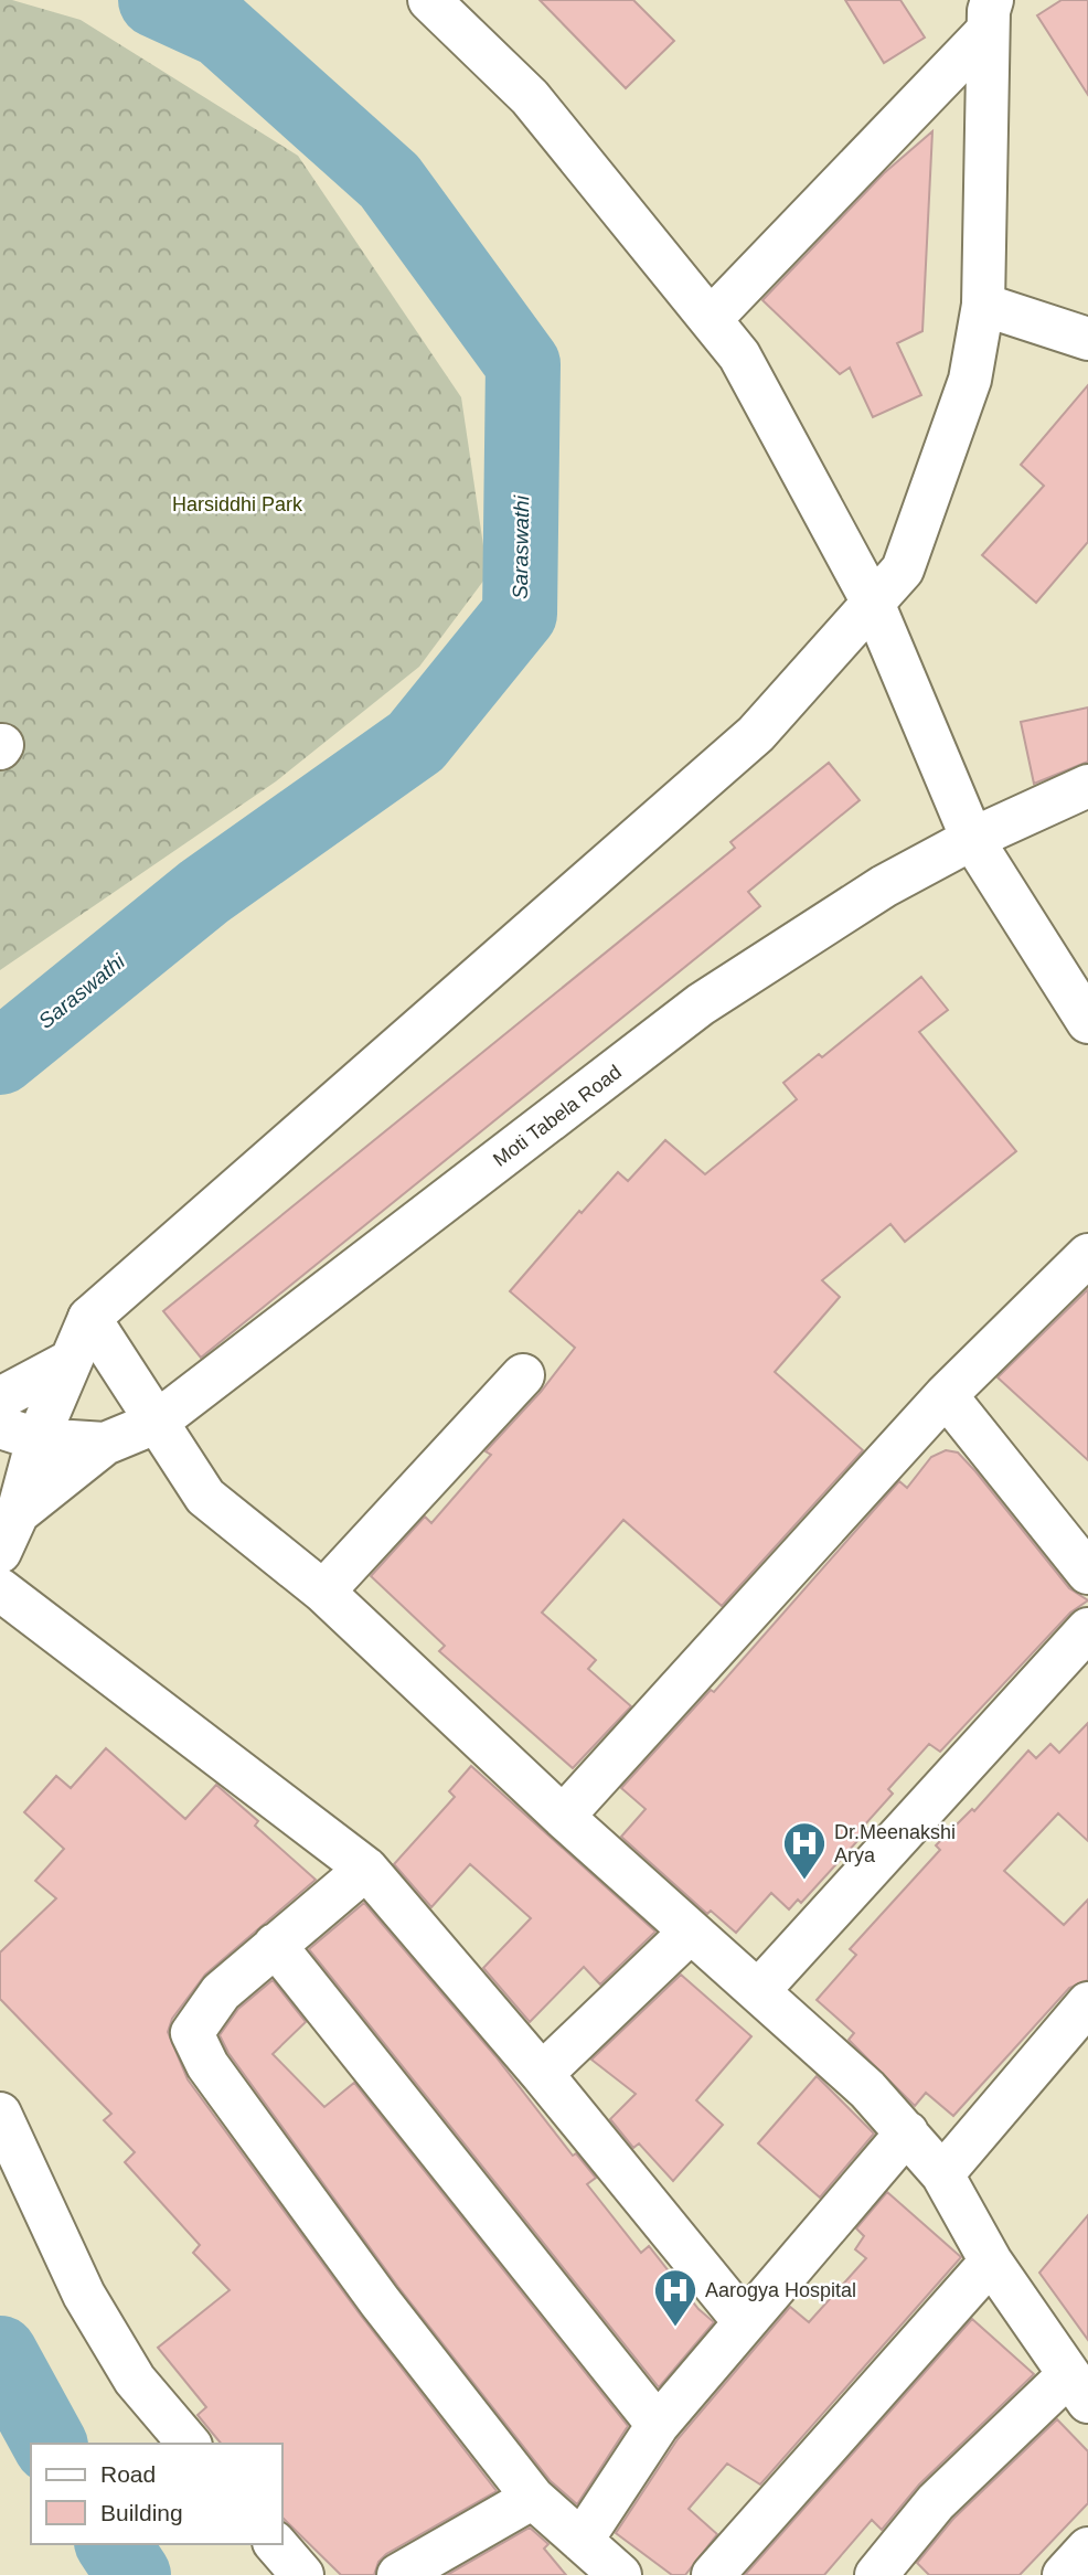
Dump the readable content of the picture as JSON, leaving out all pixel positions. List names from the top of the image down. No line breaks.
{"streets":{"street":["Moti Tabela Road"]},"water":["Saraswathi"],"parks":["Harsiddhi Park"],"places":{"hospital":["Dr.Meenakshi Arya","Aarogya Hospital"]},"legend":["Road","Building"]}
